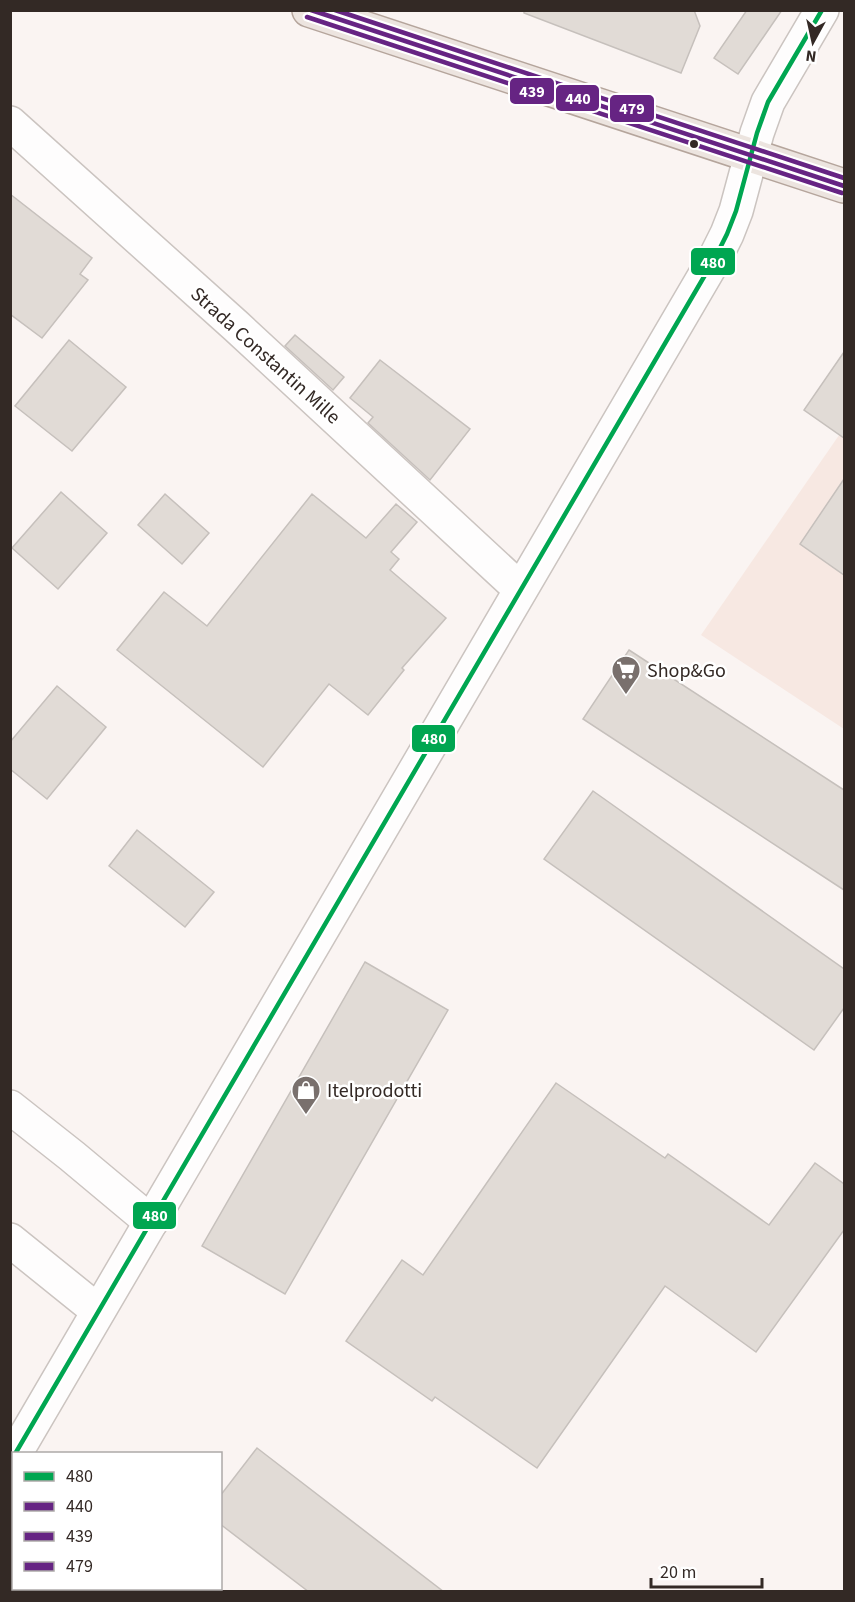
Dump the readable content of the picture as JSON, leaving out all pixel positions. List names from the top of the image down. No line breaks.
{"streets":{"street":["Strada Constantin Mille"]},"places":{"supermarket":["Shop&Go"],"shop":["Itelprodotti"]},"lines":["transit line 480","transit line 440","transit line 479","transit line 439"],"legend":["480","440","439","479"],"scale_bar":"20 m","north":"bottom"}
